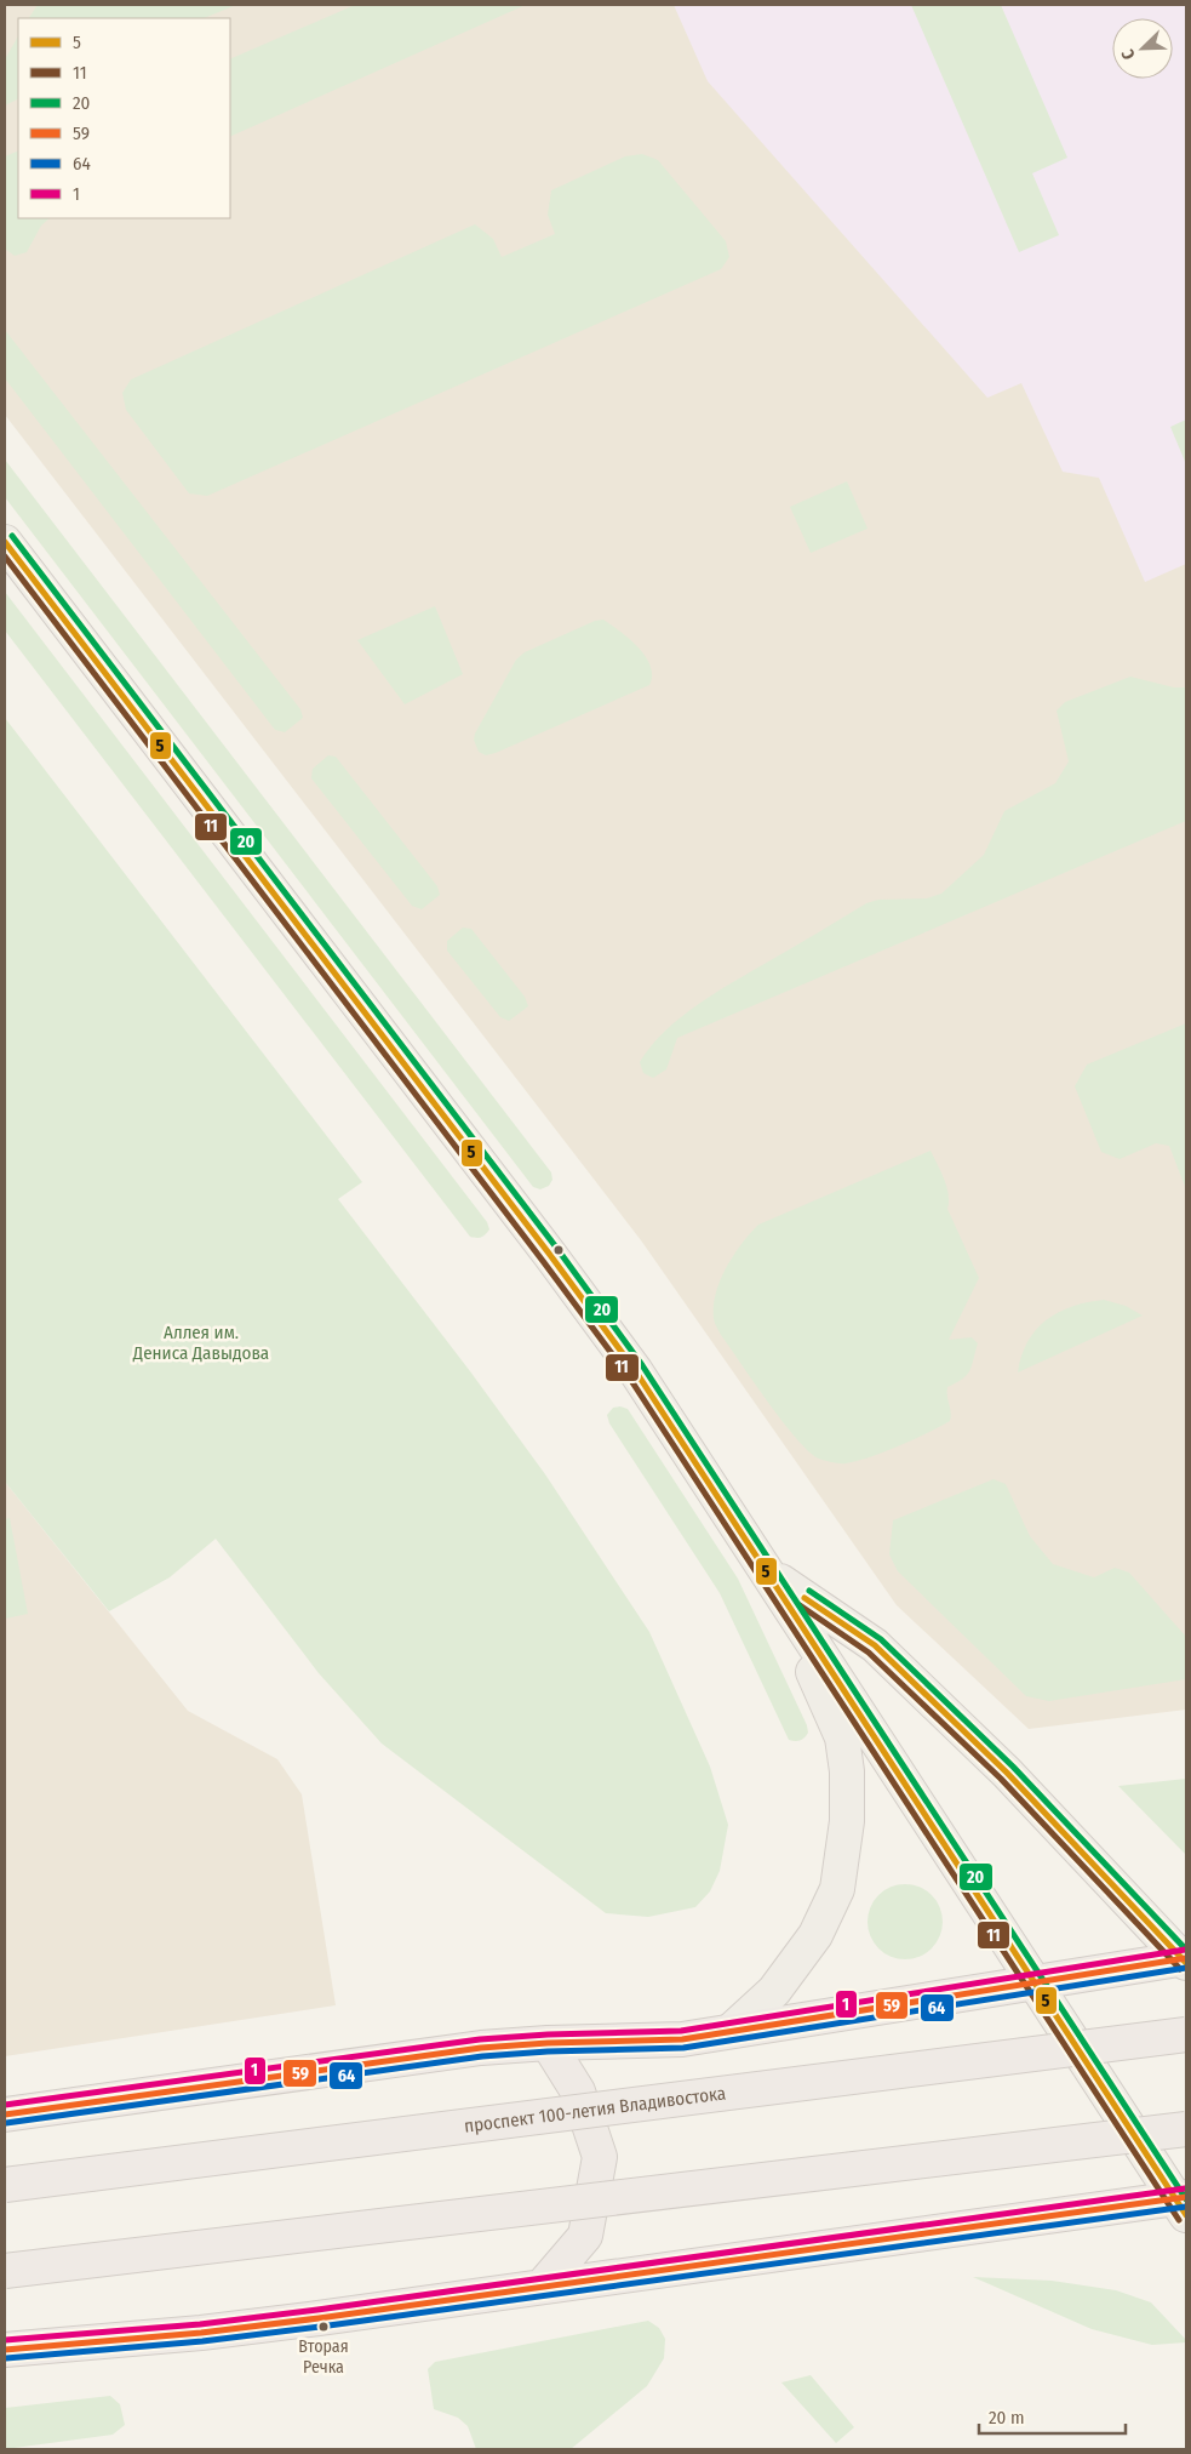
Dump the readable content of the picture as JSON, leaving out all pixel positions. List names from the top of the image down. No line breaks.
{"streets":{"highway":["проспект 100-летия Владивостока"]},"parks":["Аллея им. Дениса Давыдова"],"places":["Вторая Речка"],"lines":["transit line 20","transit line 5","transit line 11","transit line 1","transit line 59","transit line 64"],"legend":["5","11","20","59","64","1"],"scale_bar":"20 m","north":"bottom left"}
